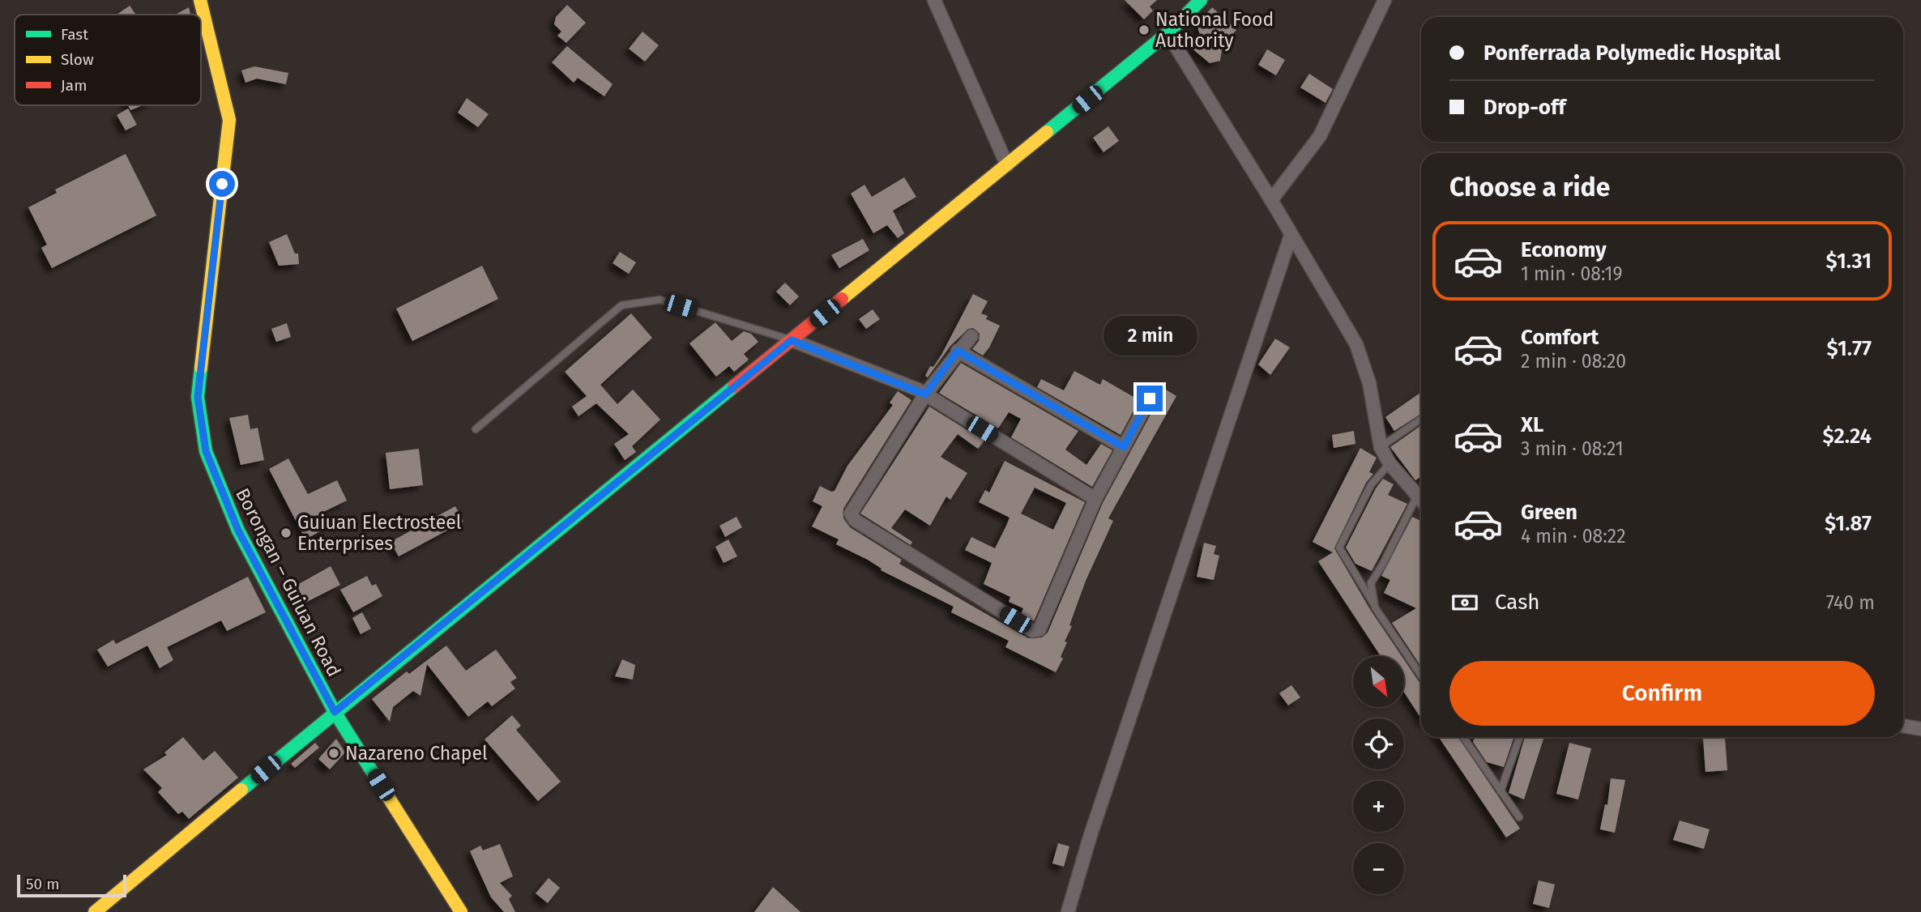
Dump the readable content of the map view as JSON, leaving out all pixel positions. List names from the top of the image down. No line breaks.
{"streets":{"street":["Borongan – Guiuan Road"]},"places":["National Food Authority","Guiuan Electrosteel Enterprises","Nazareno Chapel"],"legend":["Fast","Slow","Jam"],"scale_bar":"50 m","north":"bottom right","page":{"banner":["Ponferrada Polymedic Hospital","Drop-off"],"heading":"Choose a ride","list":[{"name":"Economy","note":"1 min · 08:19","value":"$1.31"},{"name":"Comfort","note":"2 min · 08:20","value":"$1.77"},{"name":"XL","note":"3 min · 08:21","value":"$2.24"},{"name":"Green","note":"4 min · 08:22","value":"$1.87"}],"bubble":"2 min","pay":["Cash","740 m"],"buttons":"Confirm","map_buttons":["+","−"],"scale":"50 m"}}
